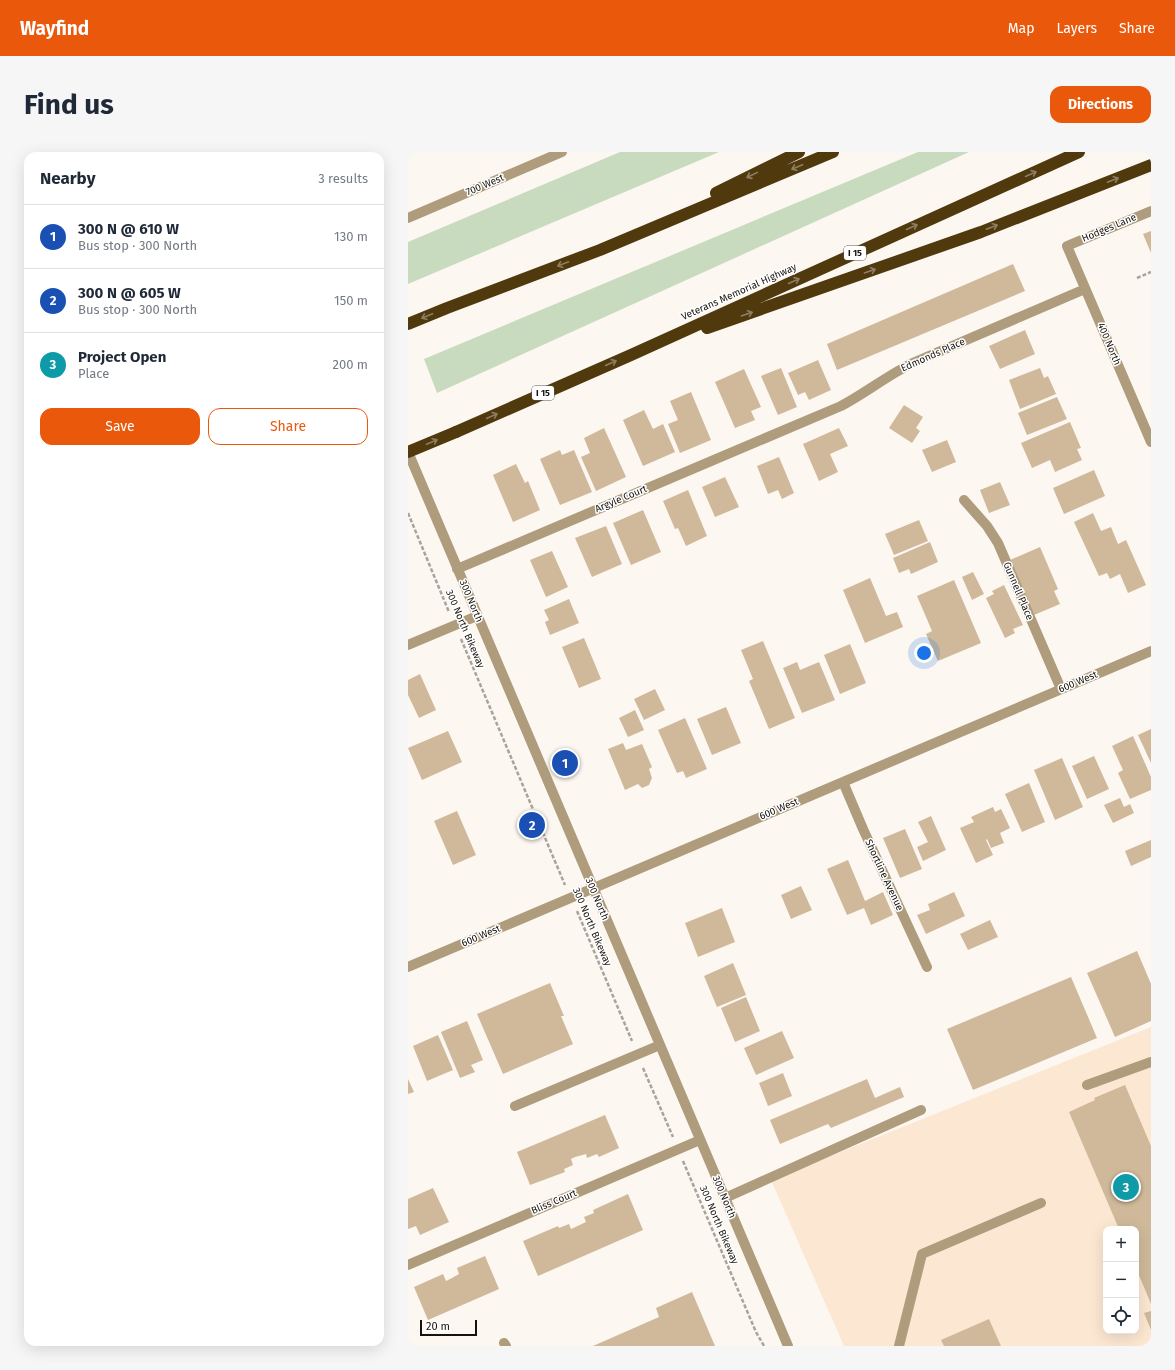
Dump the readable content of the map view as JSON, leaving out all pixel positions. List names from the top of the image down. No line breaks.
{"streets":{"highway":["I 15","Veterans Memorial Highway"],"street":["700 West","Hodges Lane","400 North","Edmonds Place","Argyle Court","Gunnell Place","300 North","600 West","Shortline Avenue","Bliss Court"],"path":["300 North Bikeway"]},"crossings":[["Hodges Lane","400 North"],["Veterans Memorial Highway","300 North"],["400 North","Edmonds Place"],["Edmonds Place","Argyle Court"],["Argyle Court","300 North"],["Gunnell Place","600 West"],["300 North","600 West"],["300 North","Bliss Court"],["300 North Bikeway","600 West"],["300 North Bikeway","Bliss Court"],["600 West","Shortline Avenue"]],"scale_bar":"20 m","page":{"header":"Wayfind","nav":["Map","Layers","Share"],"buttons":["Directions",["Save","Share"]],"title":"Find us","heading":["Nearby","3 results"],"list":[{"mark":"1","name":"300 N @ 610 W","note":"Bus stop · 300 North","value":"130 m"},{"mark":"2","name":"300 N @ 605 W","note":"Bus stop · 300 North","value":"150 m"},{"mark":"3","name":"Project Open","note":"Place","value":"200 m"}],"pins":["1","2","3"],"map_buttons":["+","−"],"scale":"20 m"}}
